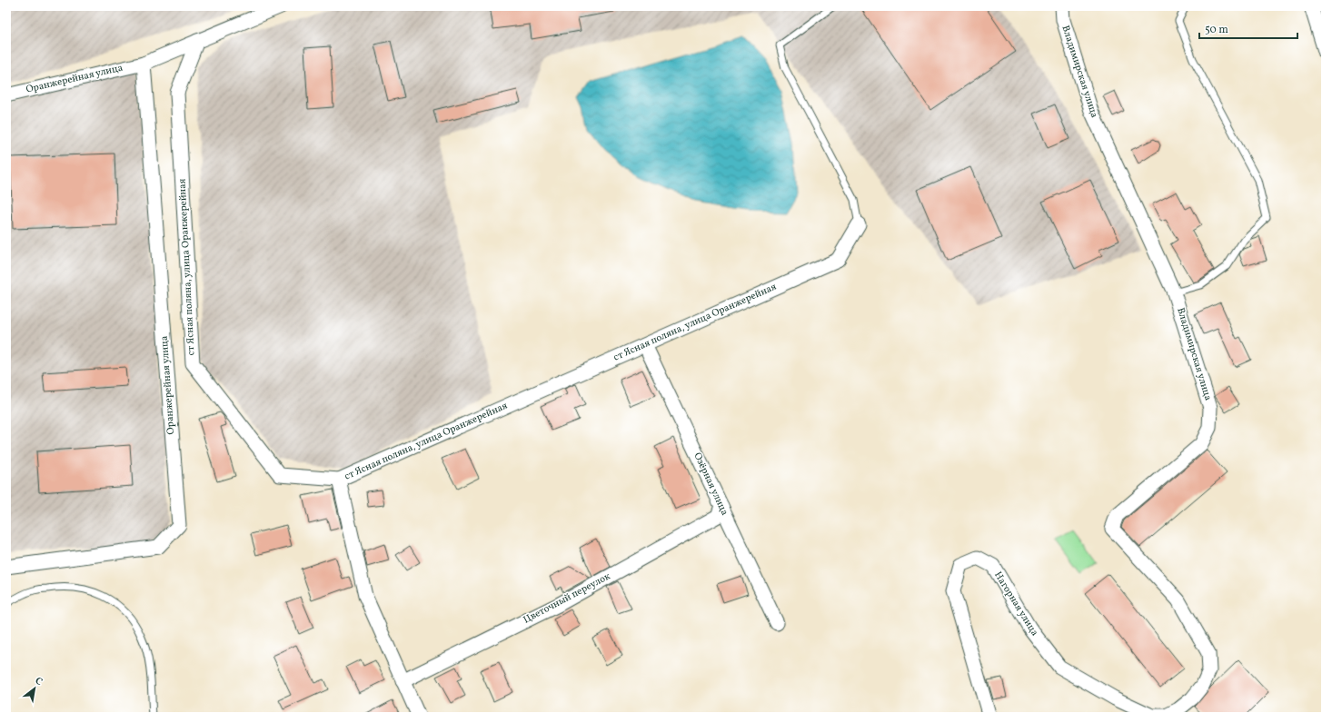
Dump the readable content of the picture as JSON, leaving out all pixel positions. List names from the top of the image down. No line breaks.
{"streets":{"street":["Владимирская улица","Оранжерейная улица","ст Ясная поляна, улица Оранжерейная","Озёрная улица","Цветочный переулок","Нагорная улица"]},"crossings":[["Владимирская улица","Нагорная улица"],["Оранжерейная улица","ст Ясная поляна, улица Оранжерейная"],["ст Ясная поляна, улица Оранжерейная","Озёрная улица"],["Озёрная улица","Цветочный переулок"]],"scale_bar":"50 m","north":"top right"}
